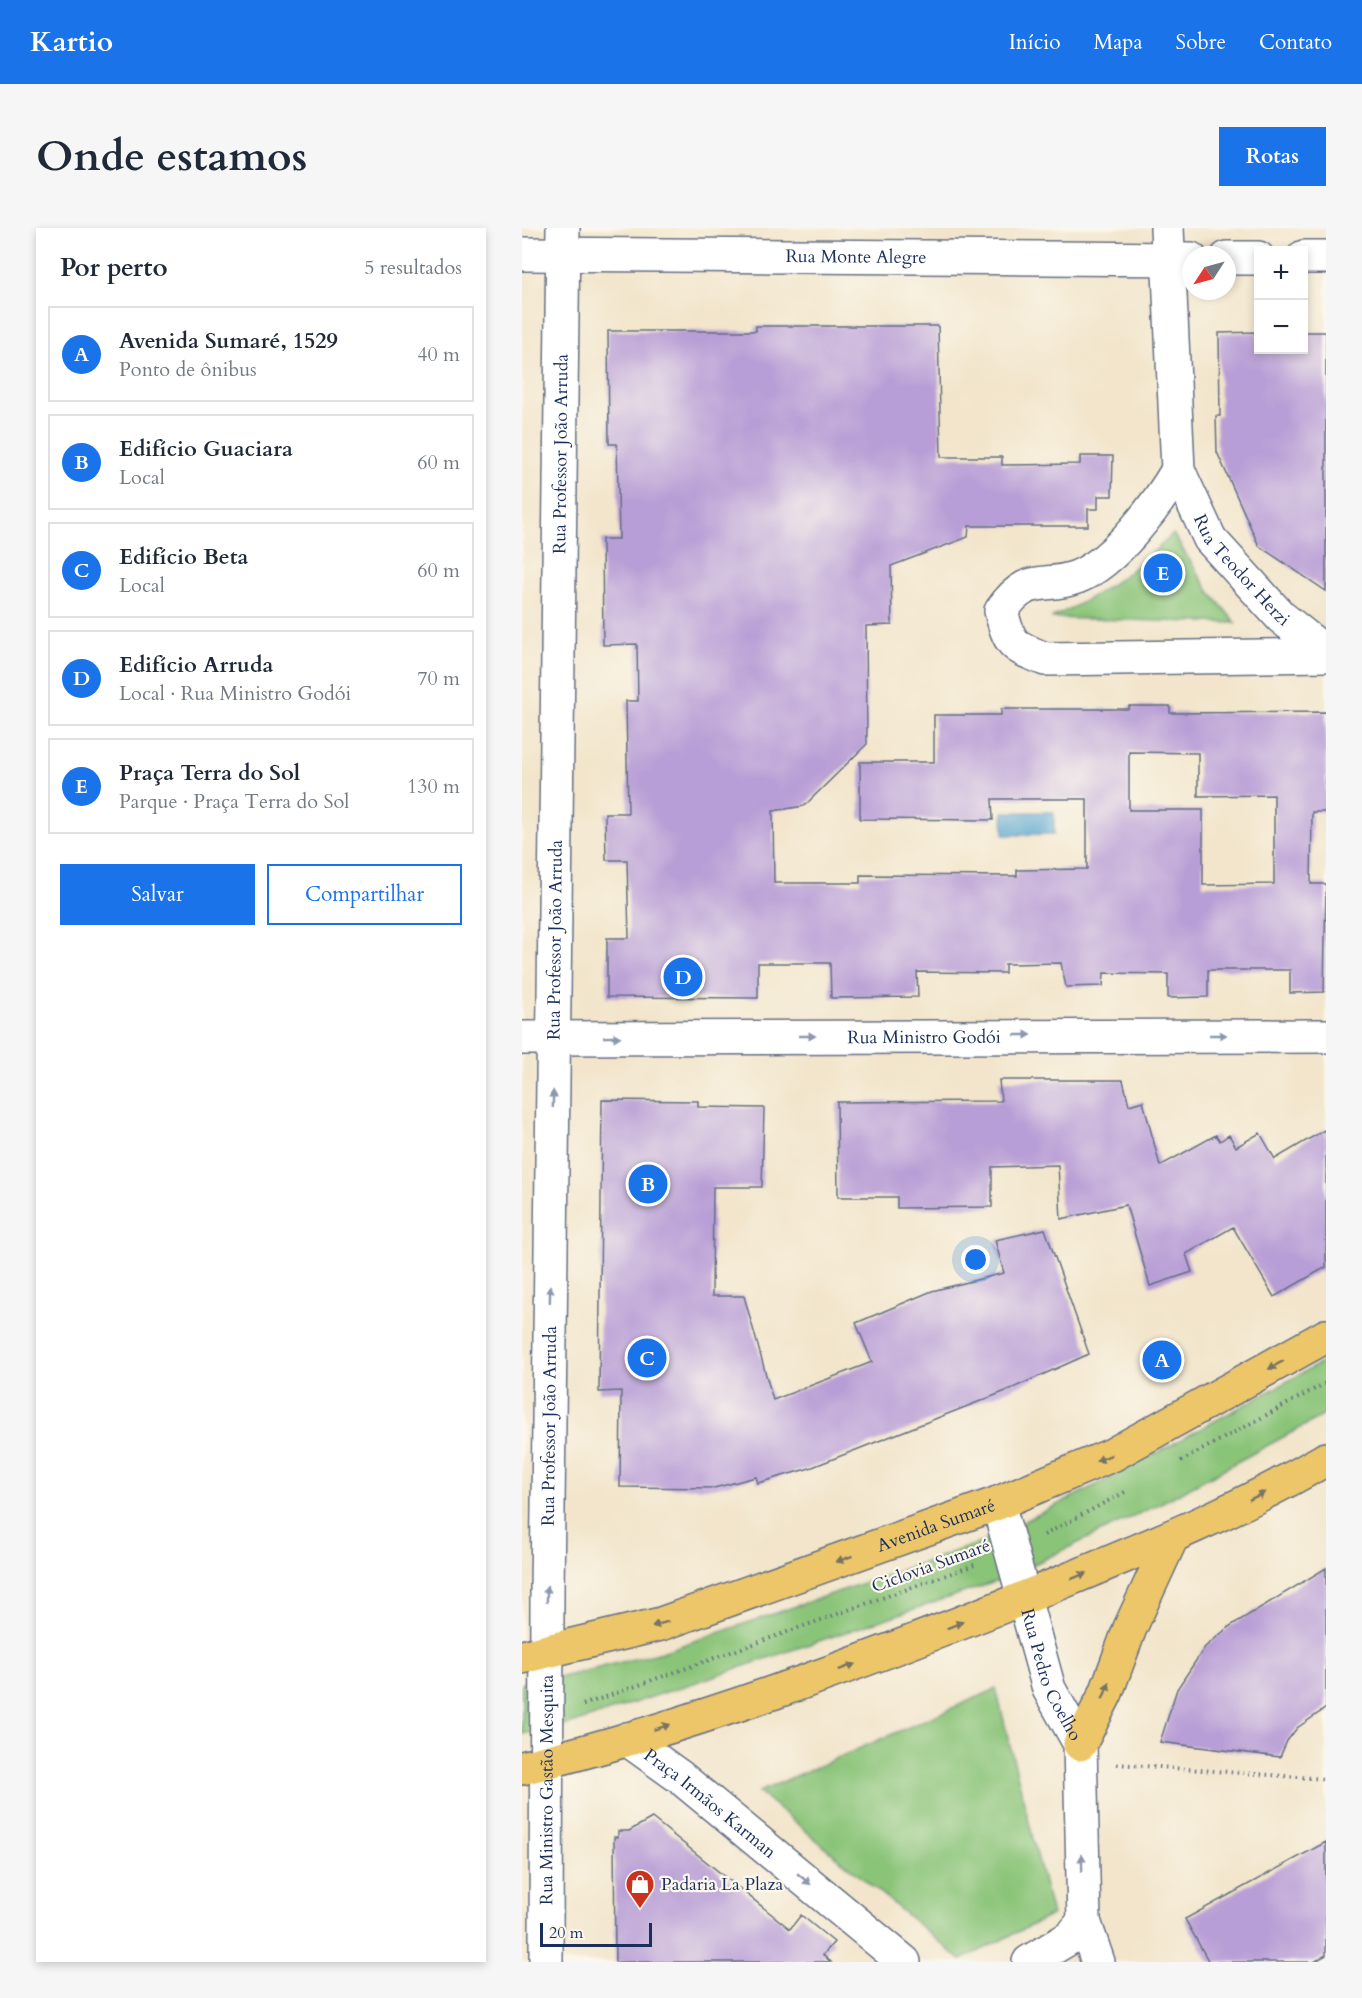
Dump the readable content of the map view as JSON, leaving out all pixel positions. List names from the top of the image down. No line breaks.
{"streets":{"main road":["Avenida Sumaré"],"street":["Rua Monte Alegre","Rua Professor João Arruda","Rua Teodor Herzi","Rua Ministro Godói","Rua Pedro Coelho","Rua Ministro Gastão Mesquita","Praça Irmãos Karman"],"path":["Ciclovia Sumaré"]},"crossings":[["Rua Monte Alegre","Rua Professor João Arruda"],["Rua Professor João Arruda","Rua Ministro Godói"],["Rua Professor João Arruda","Avenida Sumaré"],["Rua Professor João Arruda","Rua Ministro Gastão Mesquita"],["Avenida Sumaré","Rua Pedro Coelho"],["Avenida Sumaré","Rua Ministro Gastão Mesquita"],["Ciclovia Sumaré","Rua Pedro Coelho"],["Ciclovia Sumaré","Rua Ministro Gastão Mesquita"]],"one_way":["Rua Professor João Arruda","Rua Ministro Godói","Rua Pedro Coelho","Praça Irmãos Karman"],"places":{"shop":["Padaria La Plaza"]},"scale_bar":"20 m","north":"bottom left","page":{"header":"Kartio","nav":["Início","Mapa","Sobre","Contato"],"buttons":["Rotas",["Salvar","Compartilhar"]],"title":"Onde estamos","heading":["Por perto","5 resultados"],"map_buttons":["+","−"],"list":[{"mark":"A","name":"Avenida Sumaré, 1529","note":"Ponto de ônibus","value":"40 m"},{"mark":"B","name":"Edifício Guaciara","note":"Local","value":"60 m"},{"mark":"C","name":"Edifício Beta","note":"Local","value":"60 m"},{"mark":"D","name":"Edifício Arruda","note":"Local · Rua Ministro Godói","value":"70 m"},{"mark":"E","name":"Praça Terra do Sol","note":"Parque · Praça Terra do Sol","value":"130 m"}],"pins":["E","D","B","C","A"],"scale":"20 m"}}
